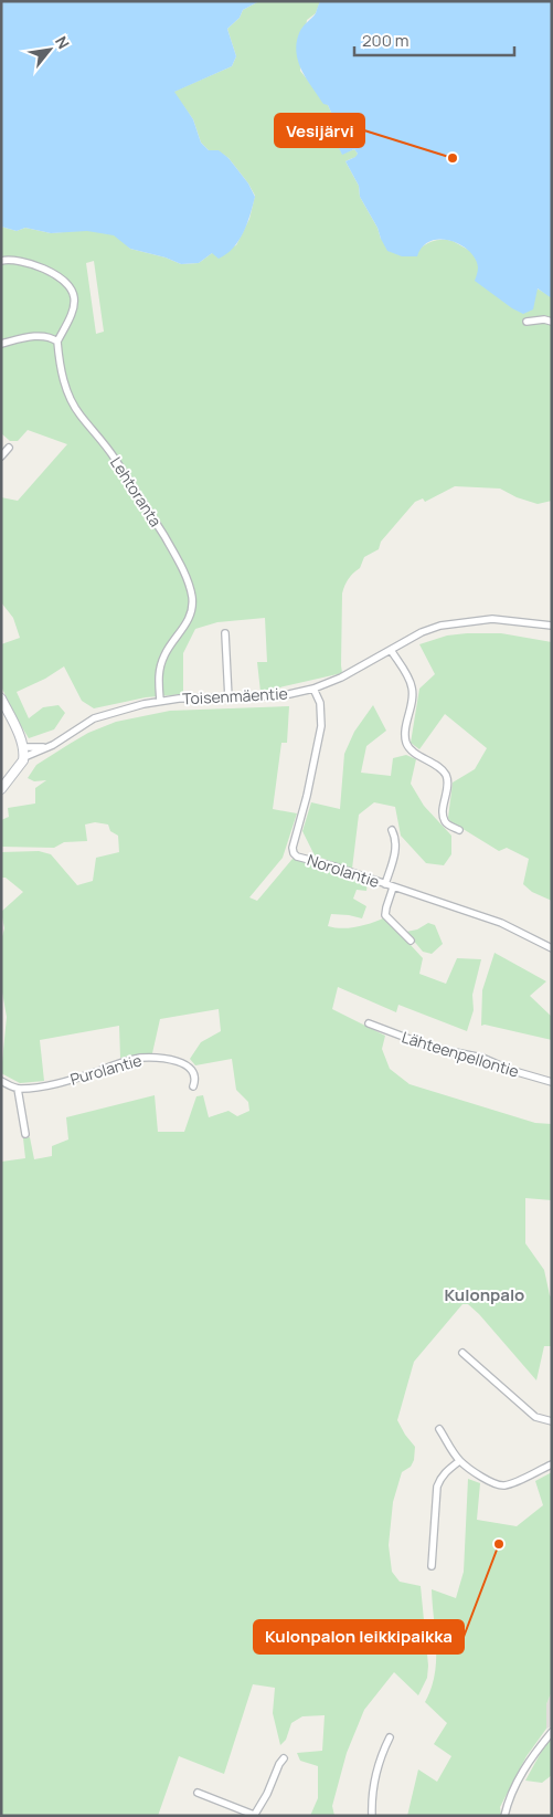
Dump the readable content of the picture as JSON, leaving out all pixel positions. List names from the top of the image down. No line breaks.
{"streets":{"street":["Lehtoranta","Toisenmäentie","Norolantie","Lähteenpellontie","Purolantie"]},"crossings":[["Lehtoranta","Toisenmäentie"],["Toisenmäentie","Norolantie"]],"districts":["Kulonpalo"],"places":["Vesijärvi","Kulonpalon leikkipaikka"],"scale_bar":"200 m","north":"top right"}
